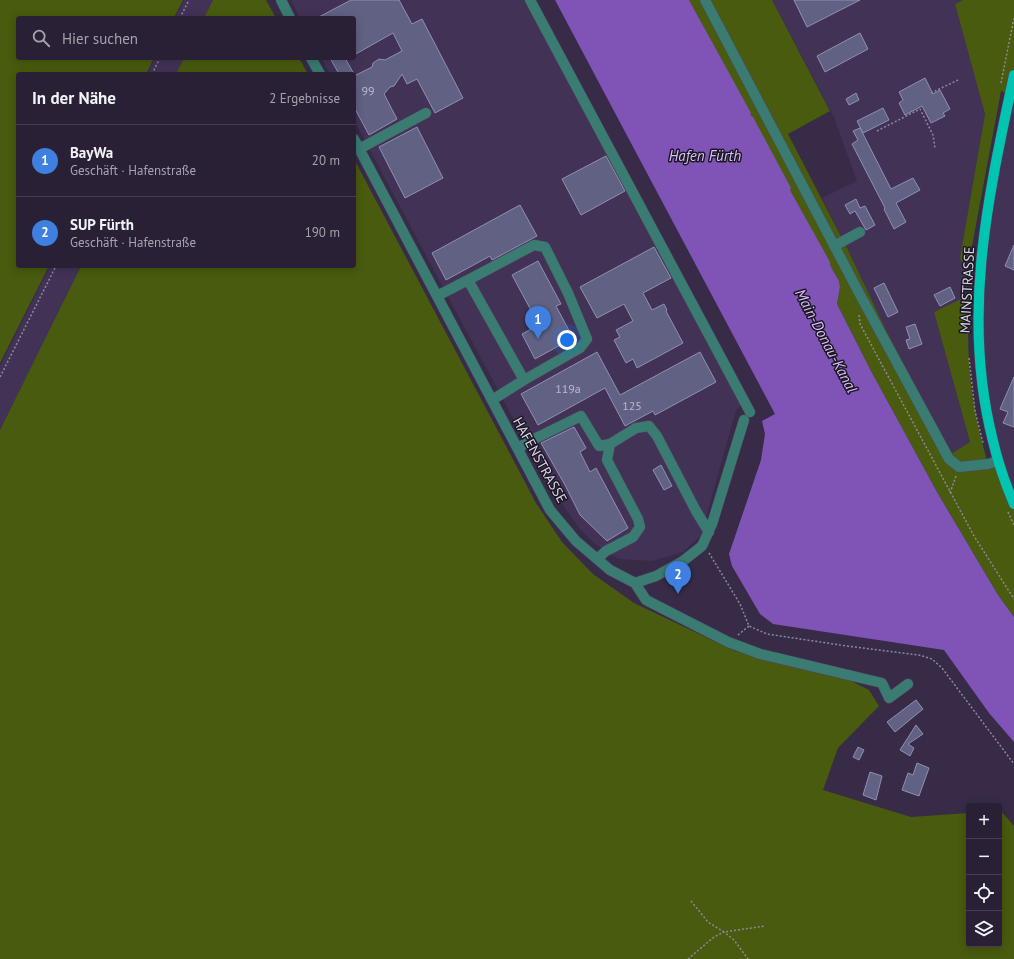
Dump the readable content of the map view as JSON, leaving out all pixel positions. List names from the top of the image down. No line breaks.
{"streets":{"main road":["MAINSTRASSE"],"street":["HAFENSTRASSE"]},"water":["Hafen Fürth","Main-Donau-Kanal"],"house_numbers":["99","119a","125"],"page":{"search":"Hier suchen","heading":["In der Nähe","2 Ergebnisse"],"list":[{"mark":"1","name":"BayWa","note":"Geschäft · Hafenstraße","value":"20 m"},{"mark":"2","name":"SUP Fürth","note":"Geschäft · Hafenstraße","value":"190 m"}],"pins":["1","2"],"map_buttons":["+","−"]}}
